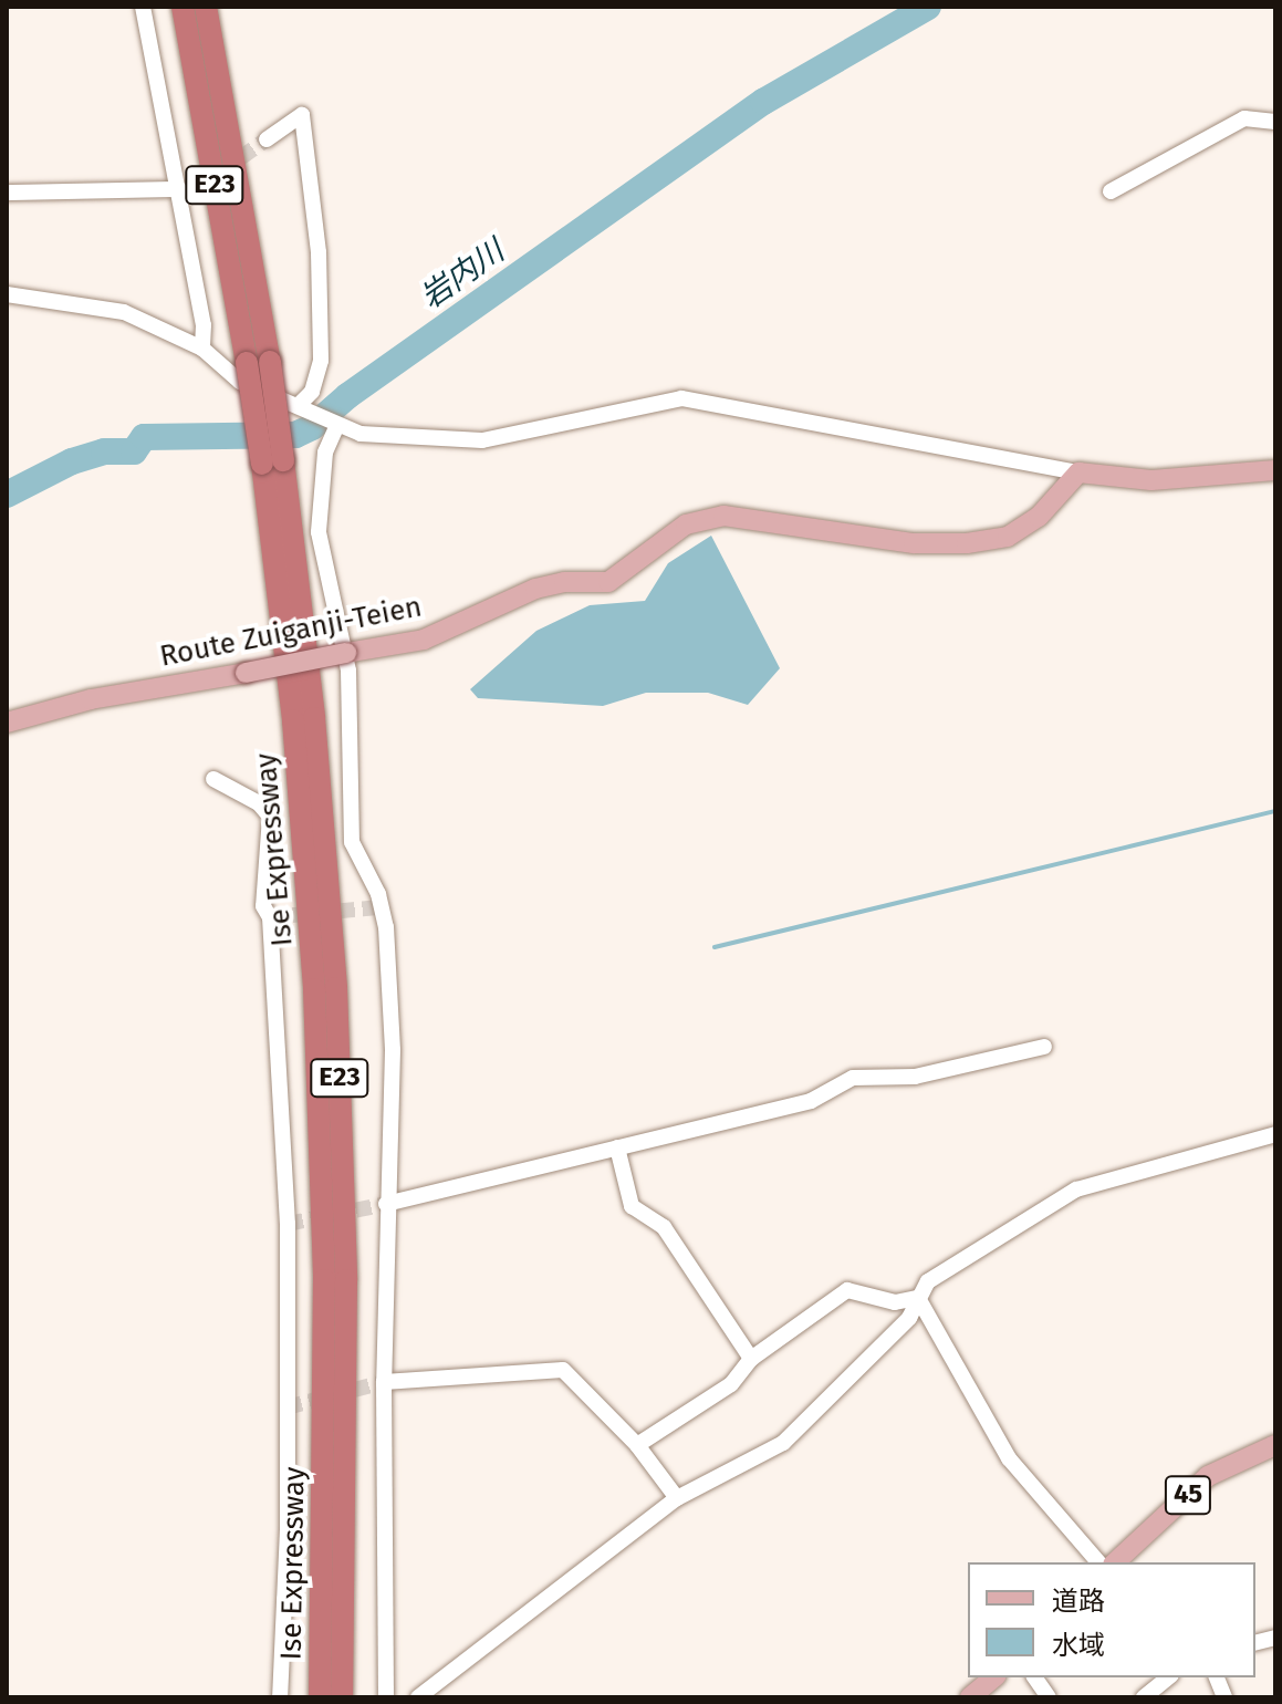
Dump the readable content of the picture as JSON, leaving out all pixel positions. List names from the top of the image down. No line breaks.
{"streets":{"highway":["E23","Ise Expressway"],"main road":["Route Zuiganji-Teien","45"]},"water":["岩内川"],"legend":["道路","水域"]}
